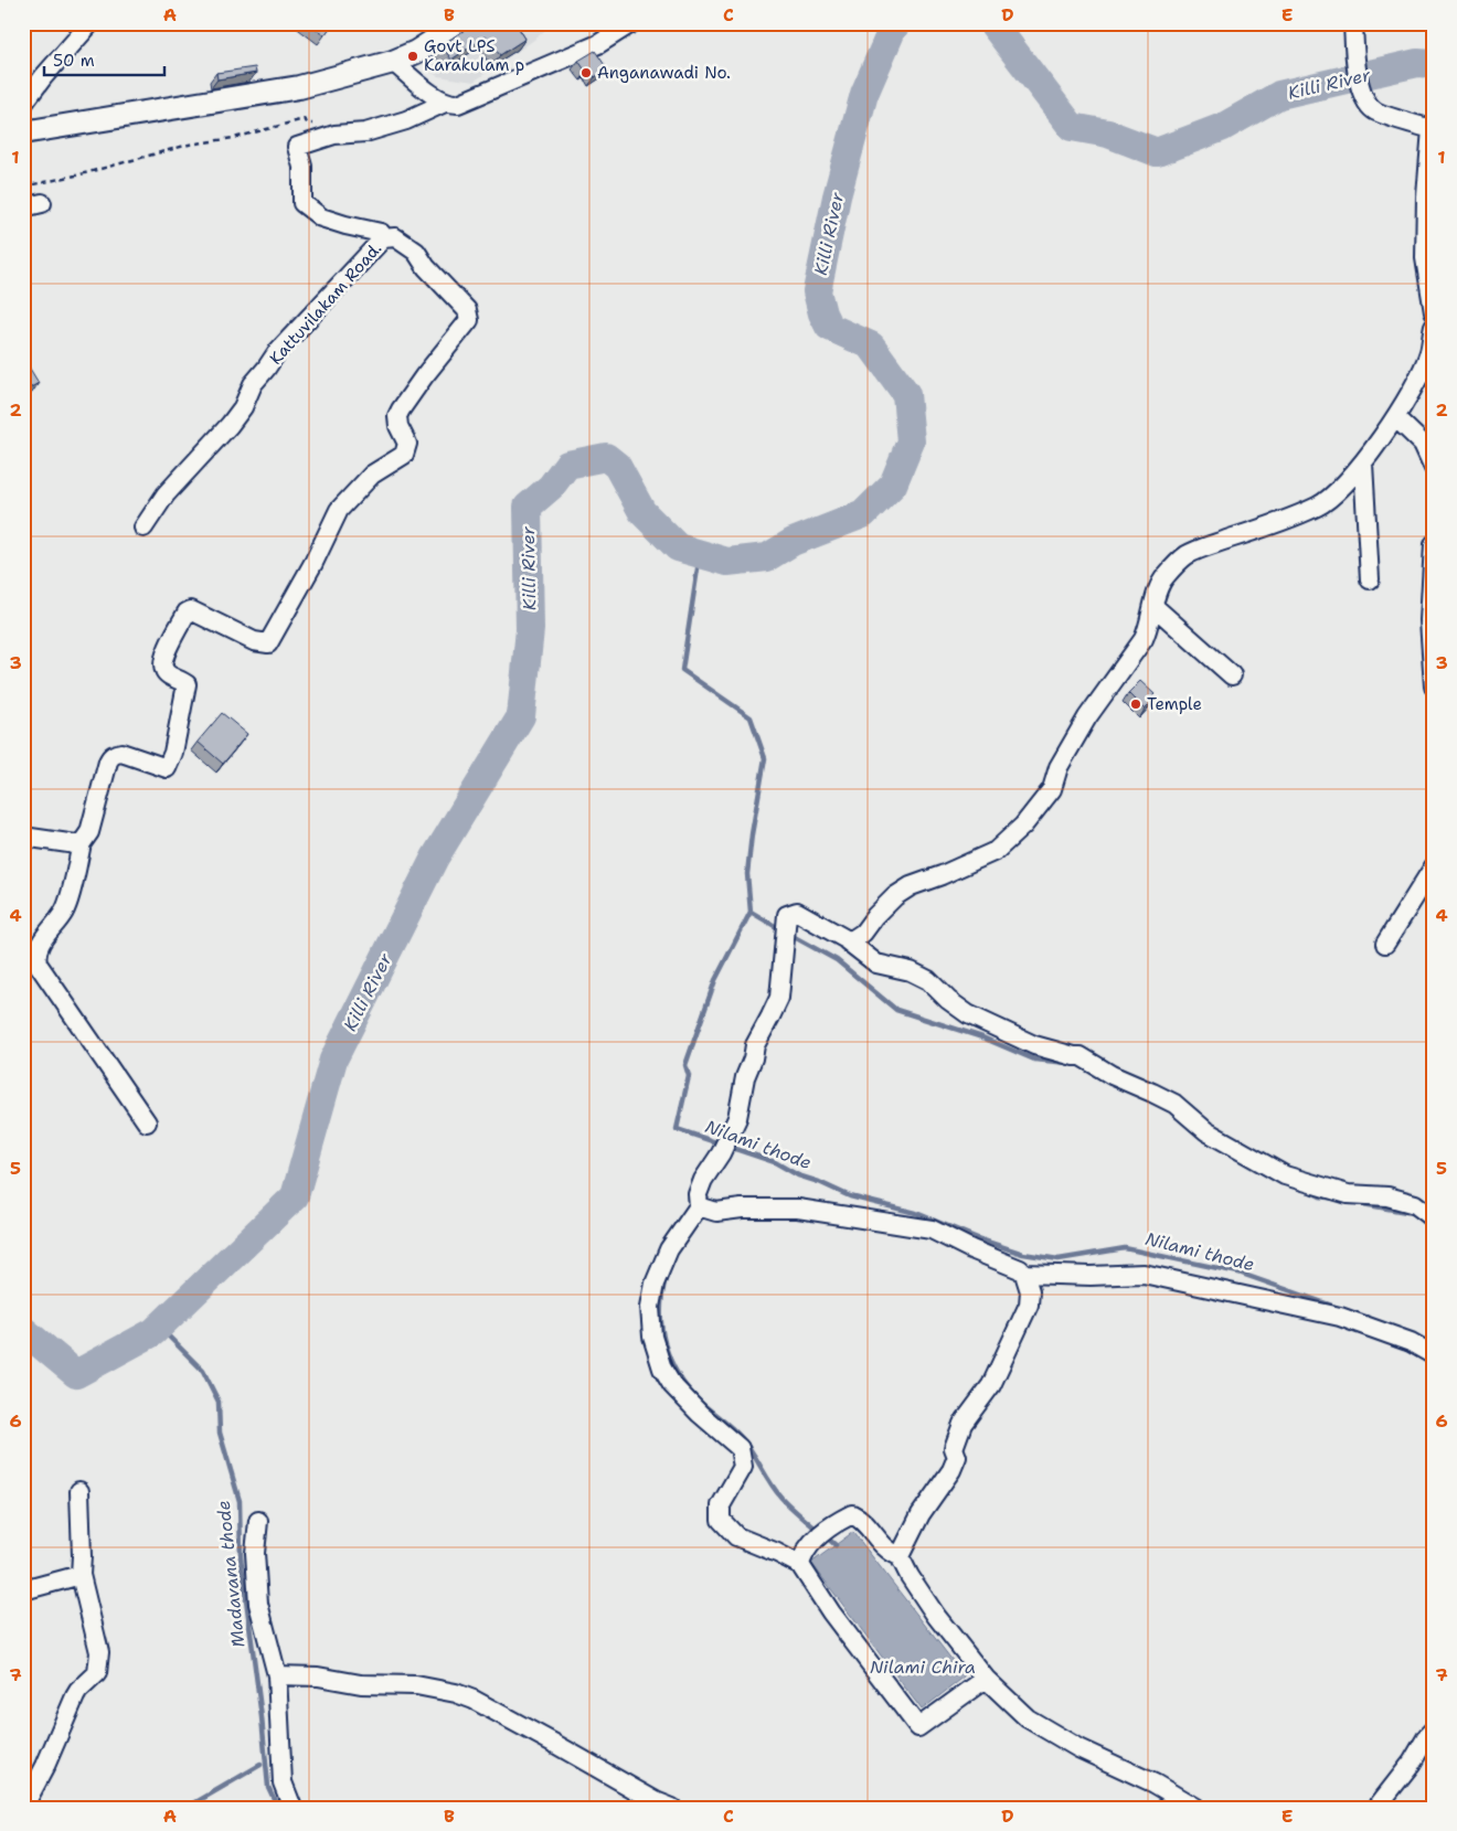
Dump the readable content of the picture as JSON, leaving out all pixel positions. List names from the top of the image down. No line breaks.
{"streets":{"street":["Kattuvilakam Road."]},"water":["Killi River","Nilami thode","Madavana thode","Nilami Chira"],"places":["Govt LPS Karakulam p","Anganawadi No.","Temple"],"scale_bar":"50 m","grid":{"columns":["A","B","C","D","E"],"rows":["1","2","3","4","5","6","7"]}}
